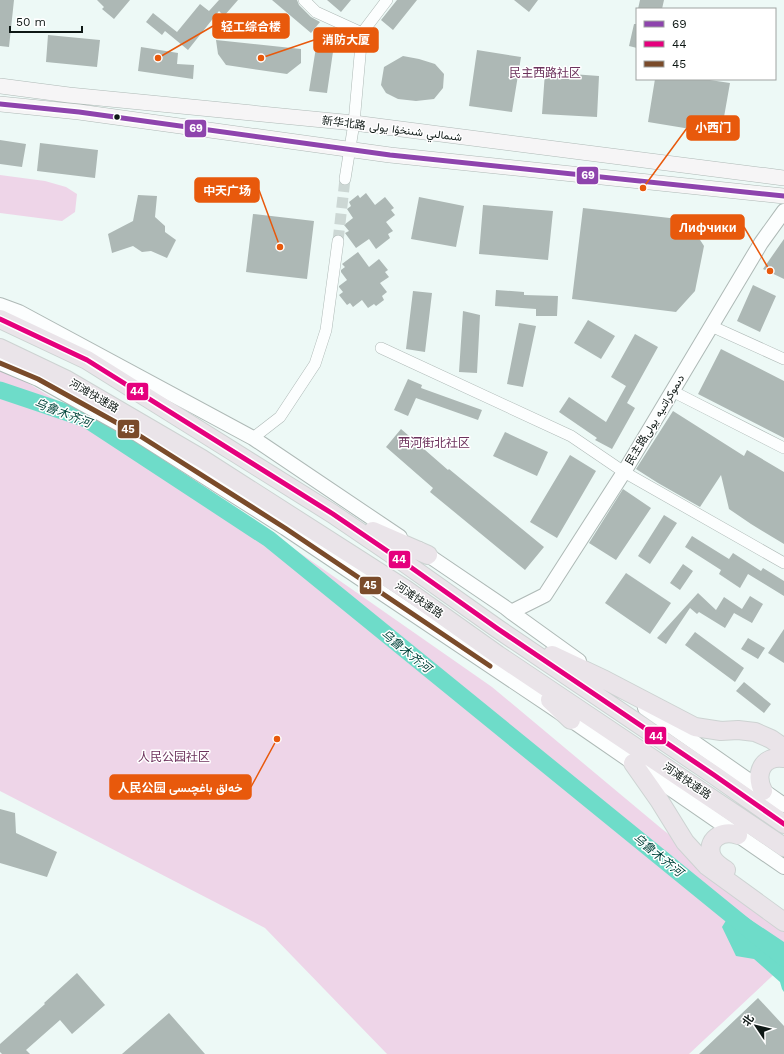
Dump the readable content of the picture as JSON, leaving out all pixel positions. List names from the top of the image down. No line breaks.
{"streets":{"highway":["河滩快速路"],"main road":["新华北路 شىمالىي شىنخۇا يولى"],"street":["民主路دىموكراتىيە يولى"]},"districts":["民主西路社区","西河街北社区","人民公园社区"],"water":["乌鲁木齐河"],"places":["轻工综合楼","消防大厦","小西门","中天广场","Лифчики","人民公园 خەلق باغچىسى"],"lines":["transit line 69","transit line 44","transit line 45"],"legend":["69","44","45"],"scale_bar":"50 m","north":"top left"}
